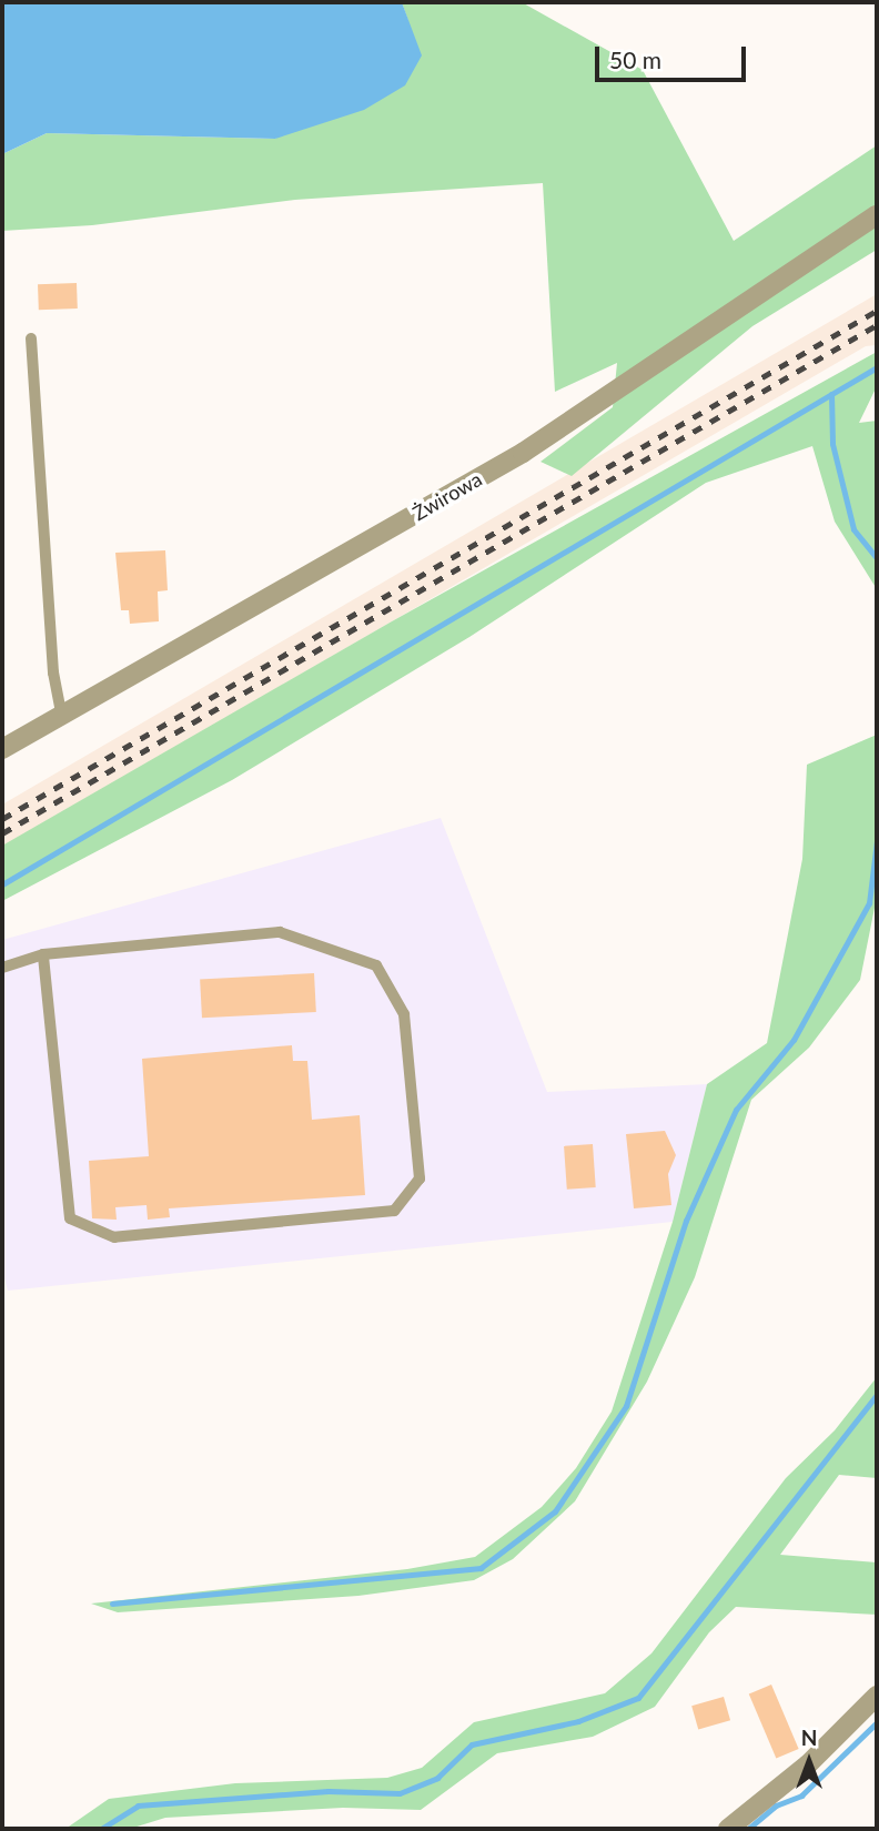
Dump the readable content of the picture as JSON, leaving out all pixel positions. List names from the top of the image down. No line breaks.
{"streets":{"street":["Żwirowa"]},"scale_bar":"50 m","north":"top"}
